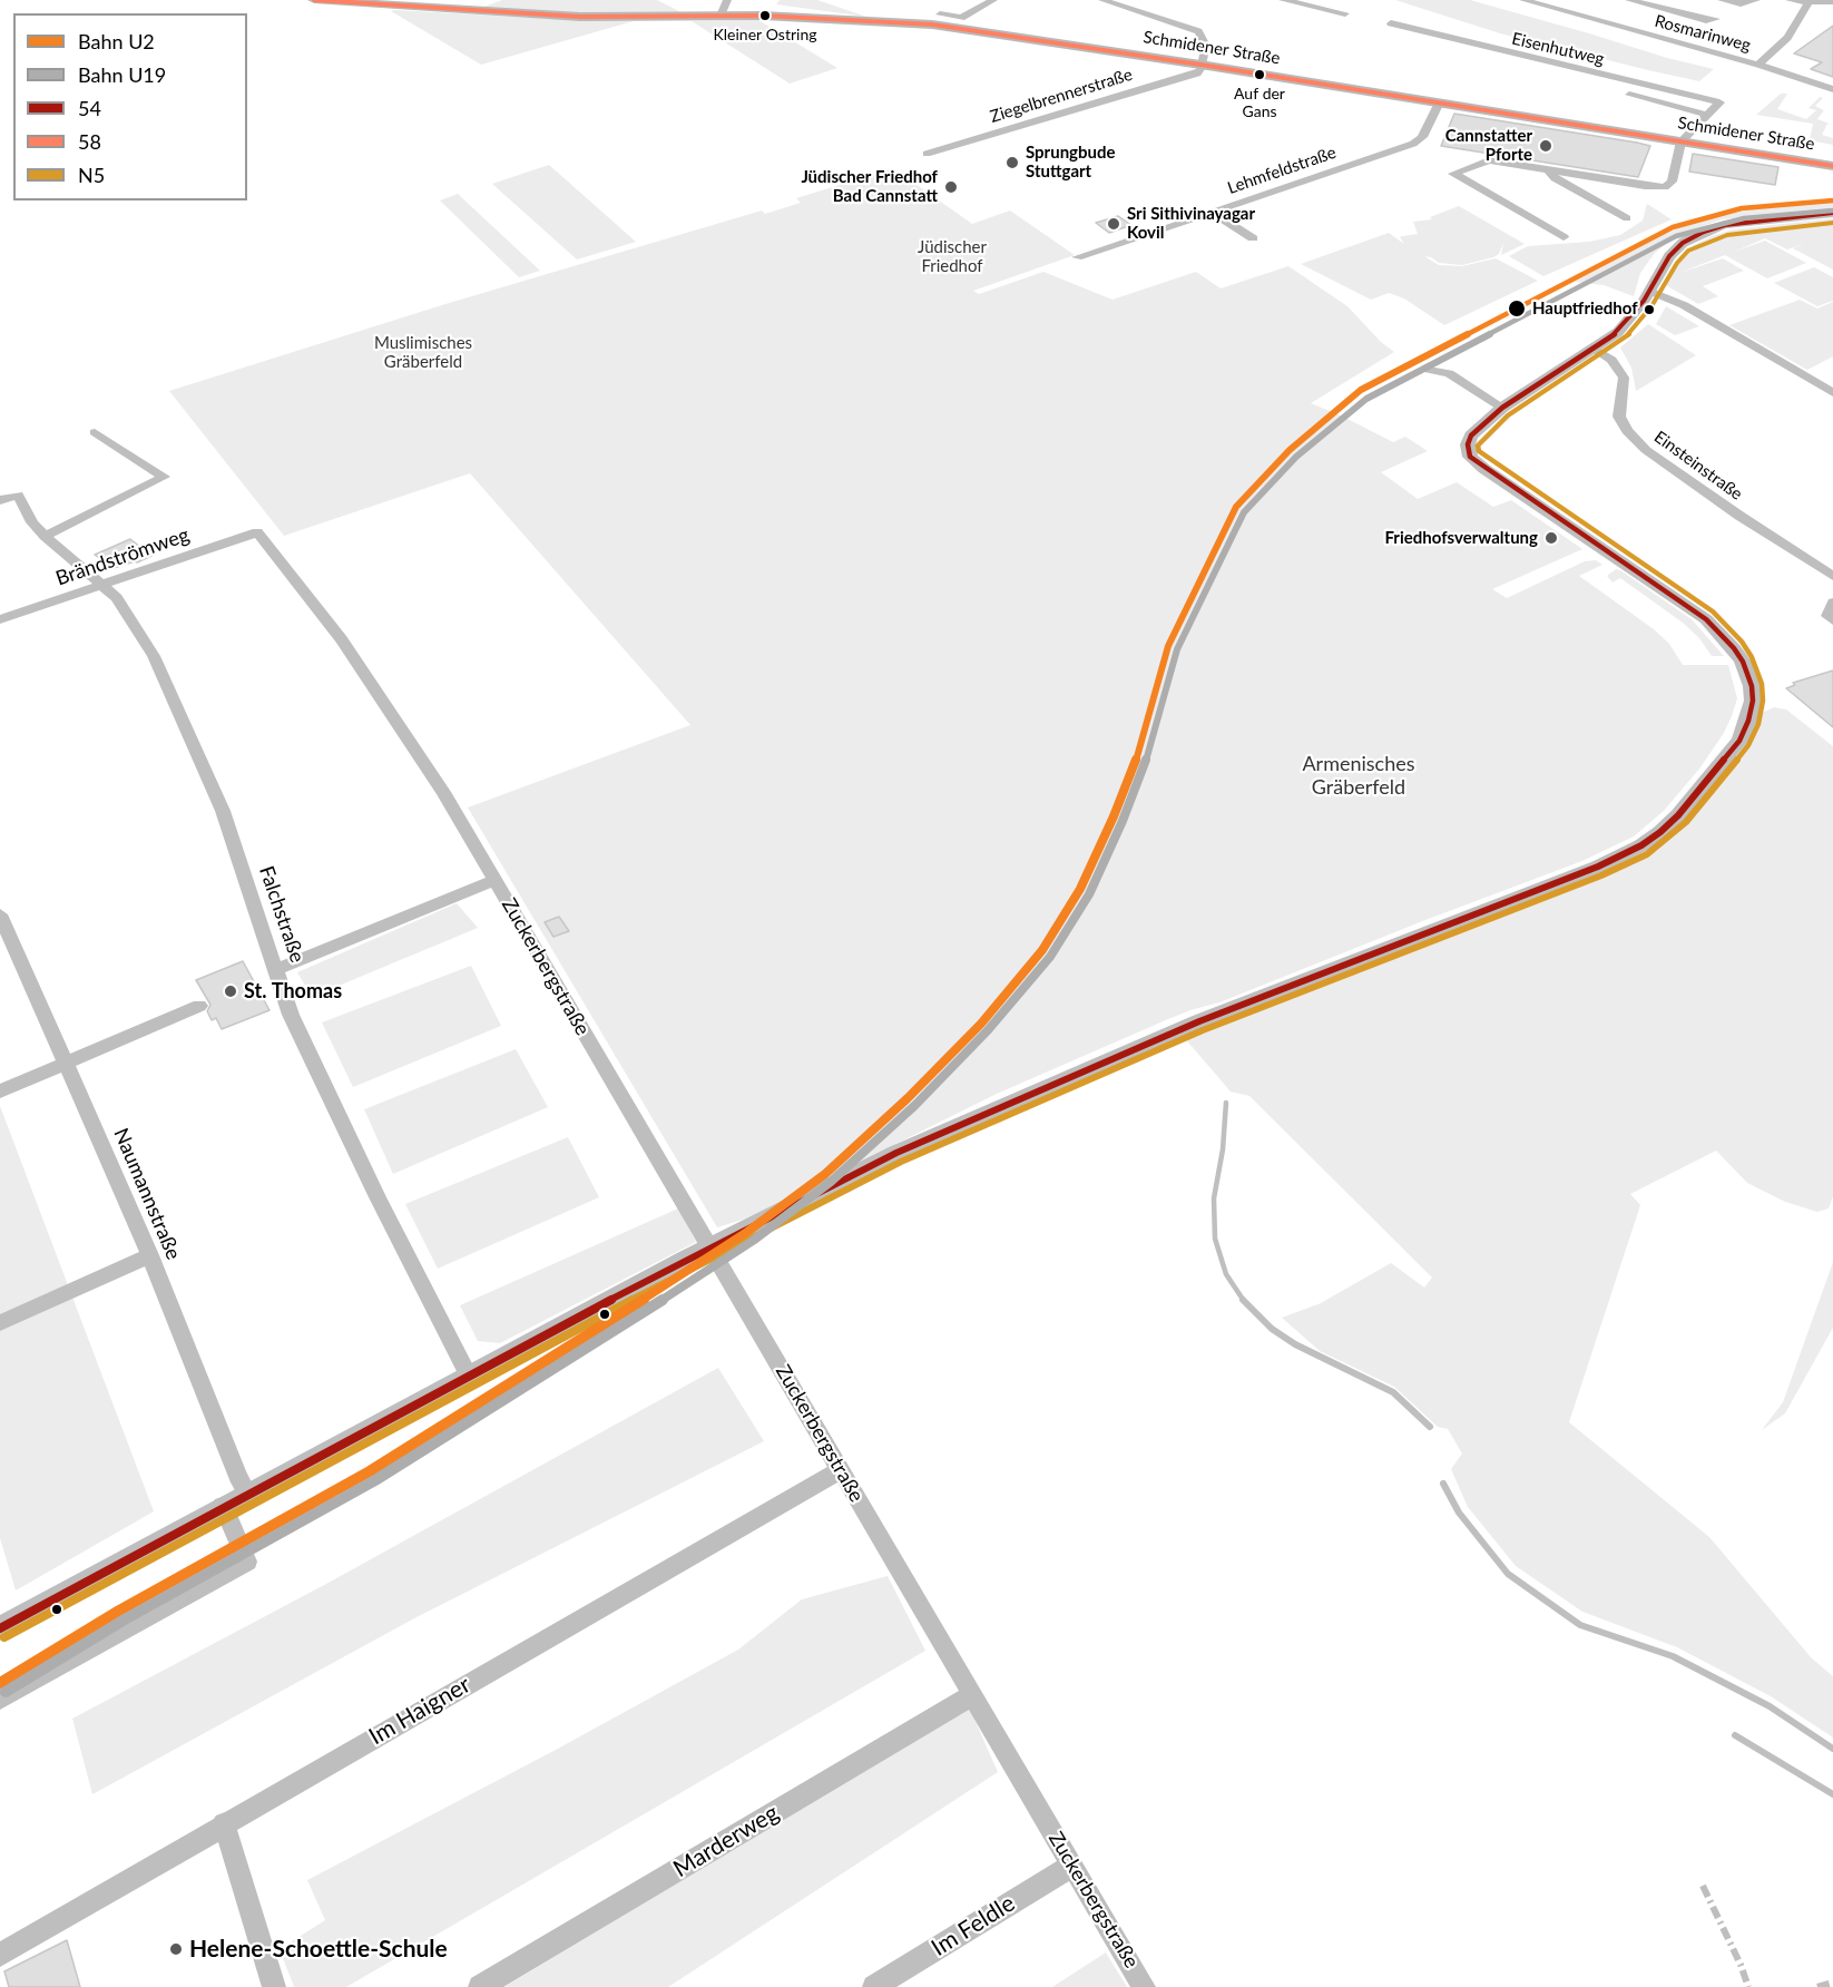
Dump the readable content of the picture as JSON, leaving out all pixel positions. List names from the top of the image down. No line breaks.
{"streets":{"main road":["Schmidener Straße"],"street":["Rosmarinweg","Eisenhutweg","Ziegelbrennerstraße","Lehmfeldstraße","Einsteinstraße","Brändströmweg","Falchstraße","Zuckerbergstraße","Naumannstraße","Im Haigner","Marderweg","Im Feldle"]},"crossings":[["Schmidener Straße","Ziegelbrennerstraße"],["Schmidener Straße","Lehmfeldstraße"],["Brändströmweg","Falchstraße"],["Brändströmweg","Zuckerbergstraße"],["Falchstraße","Zuckerbergstraße"],["Zuckerbergstraße","Im Haigner"],["Zuckerbergstraße","Marderweg"],["Zuckerbergstraße","Im Feldle"]],"parks":["Jüdischer Friedhof","Muslimisches Gräberfeld","Armenisches Gräberfeld"],"places":["Kleiner Ostring","Auf der Gans","Cannstatter Pforte","Sprungbude Stuttgart","Jüdischer Friedhof Bad Cannstatt","Sri Sithivinayagar Kovil","Hauptfriedhof","Friedhofsverwaltung","St. Thomas","Helene-Schoettle-Schule"],"lines":["transit line 58","rail line U2","rail line U19","transit line 54","transit line N5"],"legend":["Bahn U2","Bahn U19","54","58","N5"]}
